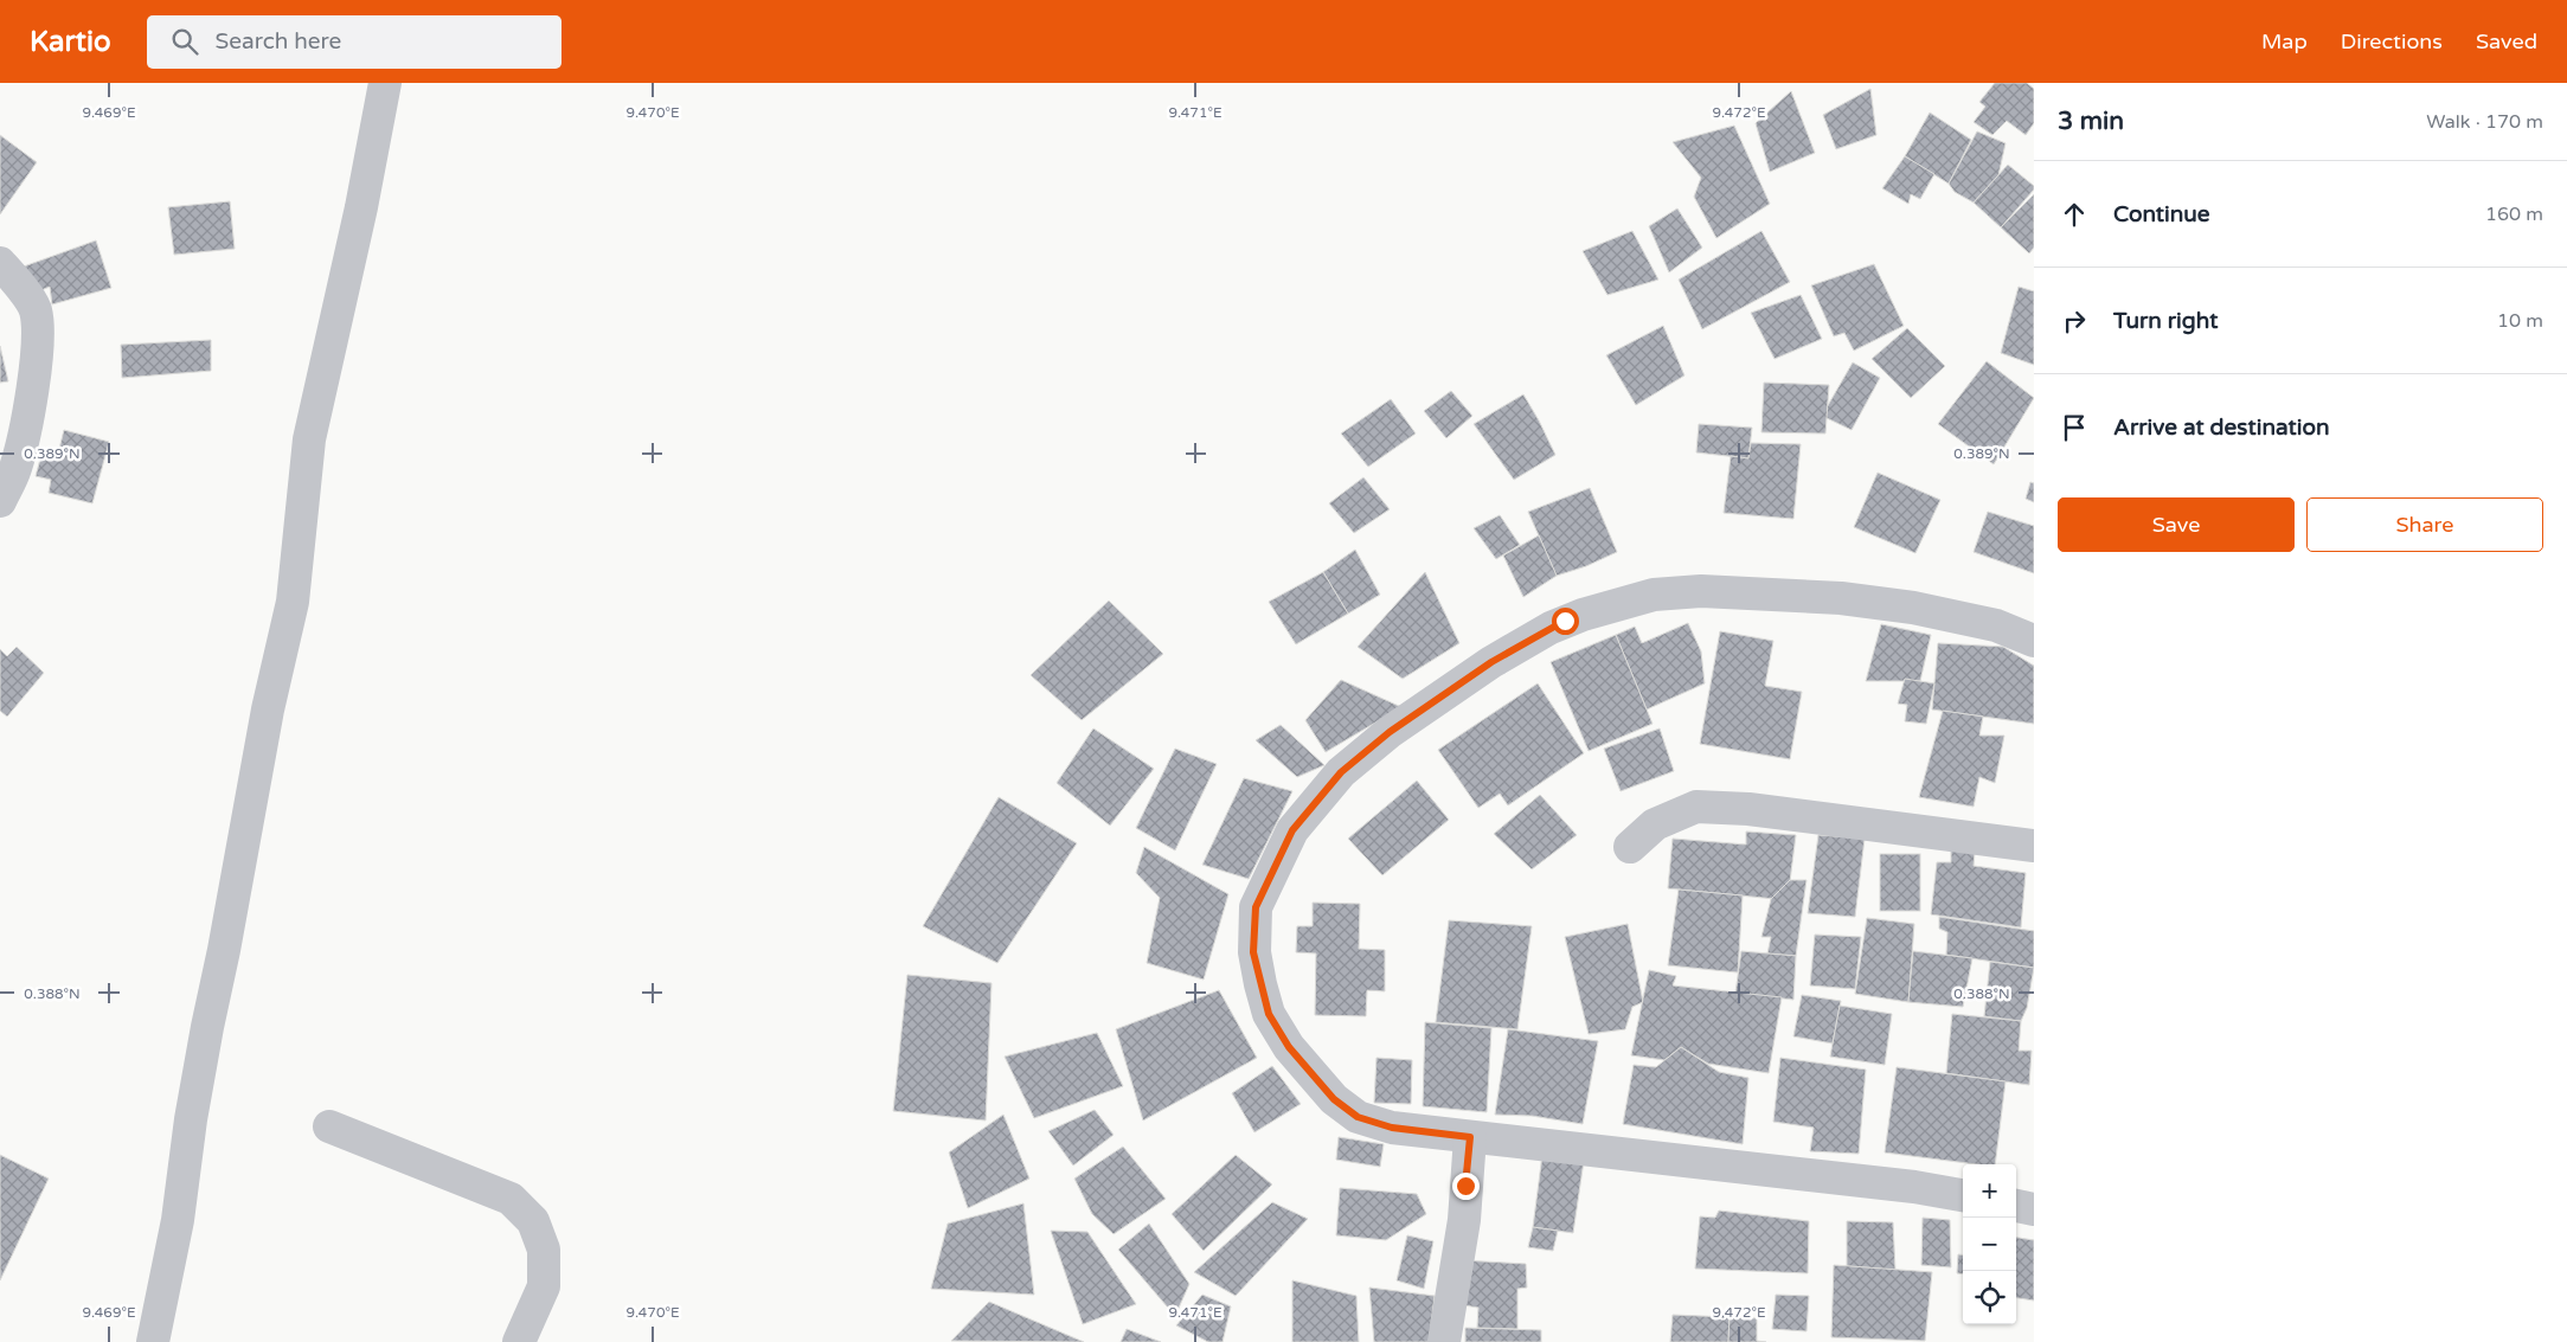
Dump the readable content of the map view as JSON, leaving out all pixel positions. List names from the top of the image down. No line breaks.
{"page":{"header":"Kartio","search":"Search here","nav":["Map","Directions","Saved"],"heading":["3 min","Walk · 170 m"],"list":[["Continue","160 m"],["Turn right","10 m"],"Arrive at destination"],"buttons":["Save","Share"],"map_buttons":["+","−"]},"coordinates":["9.469°E","9.470°E","9.471°E","9.472°E","0.389°N","0.388°N"]}
